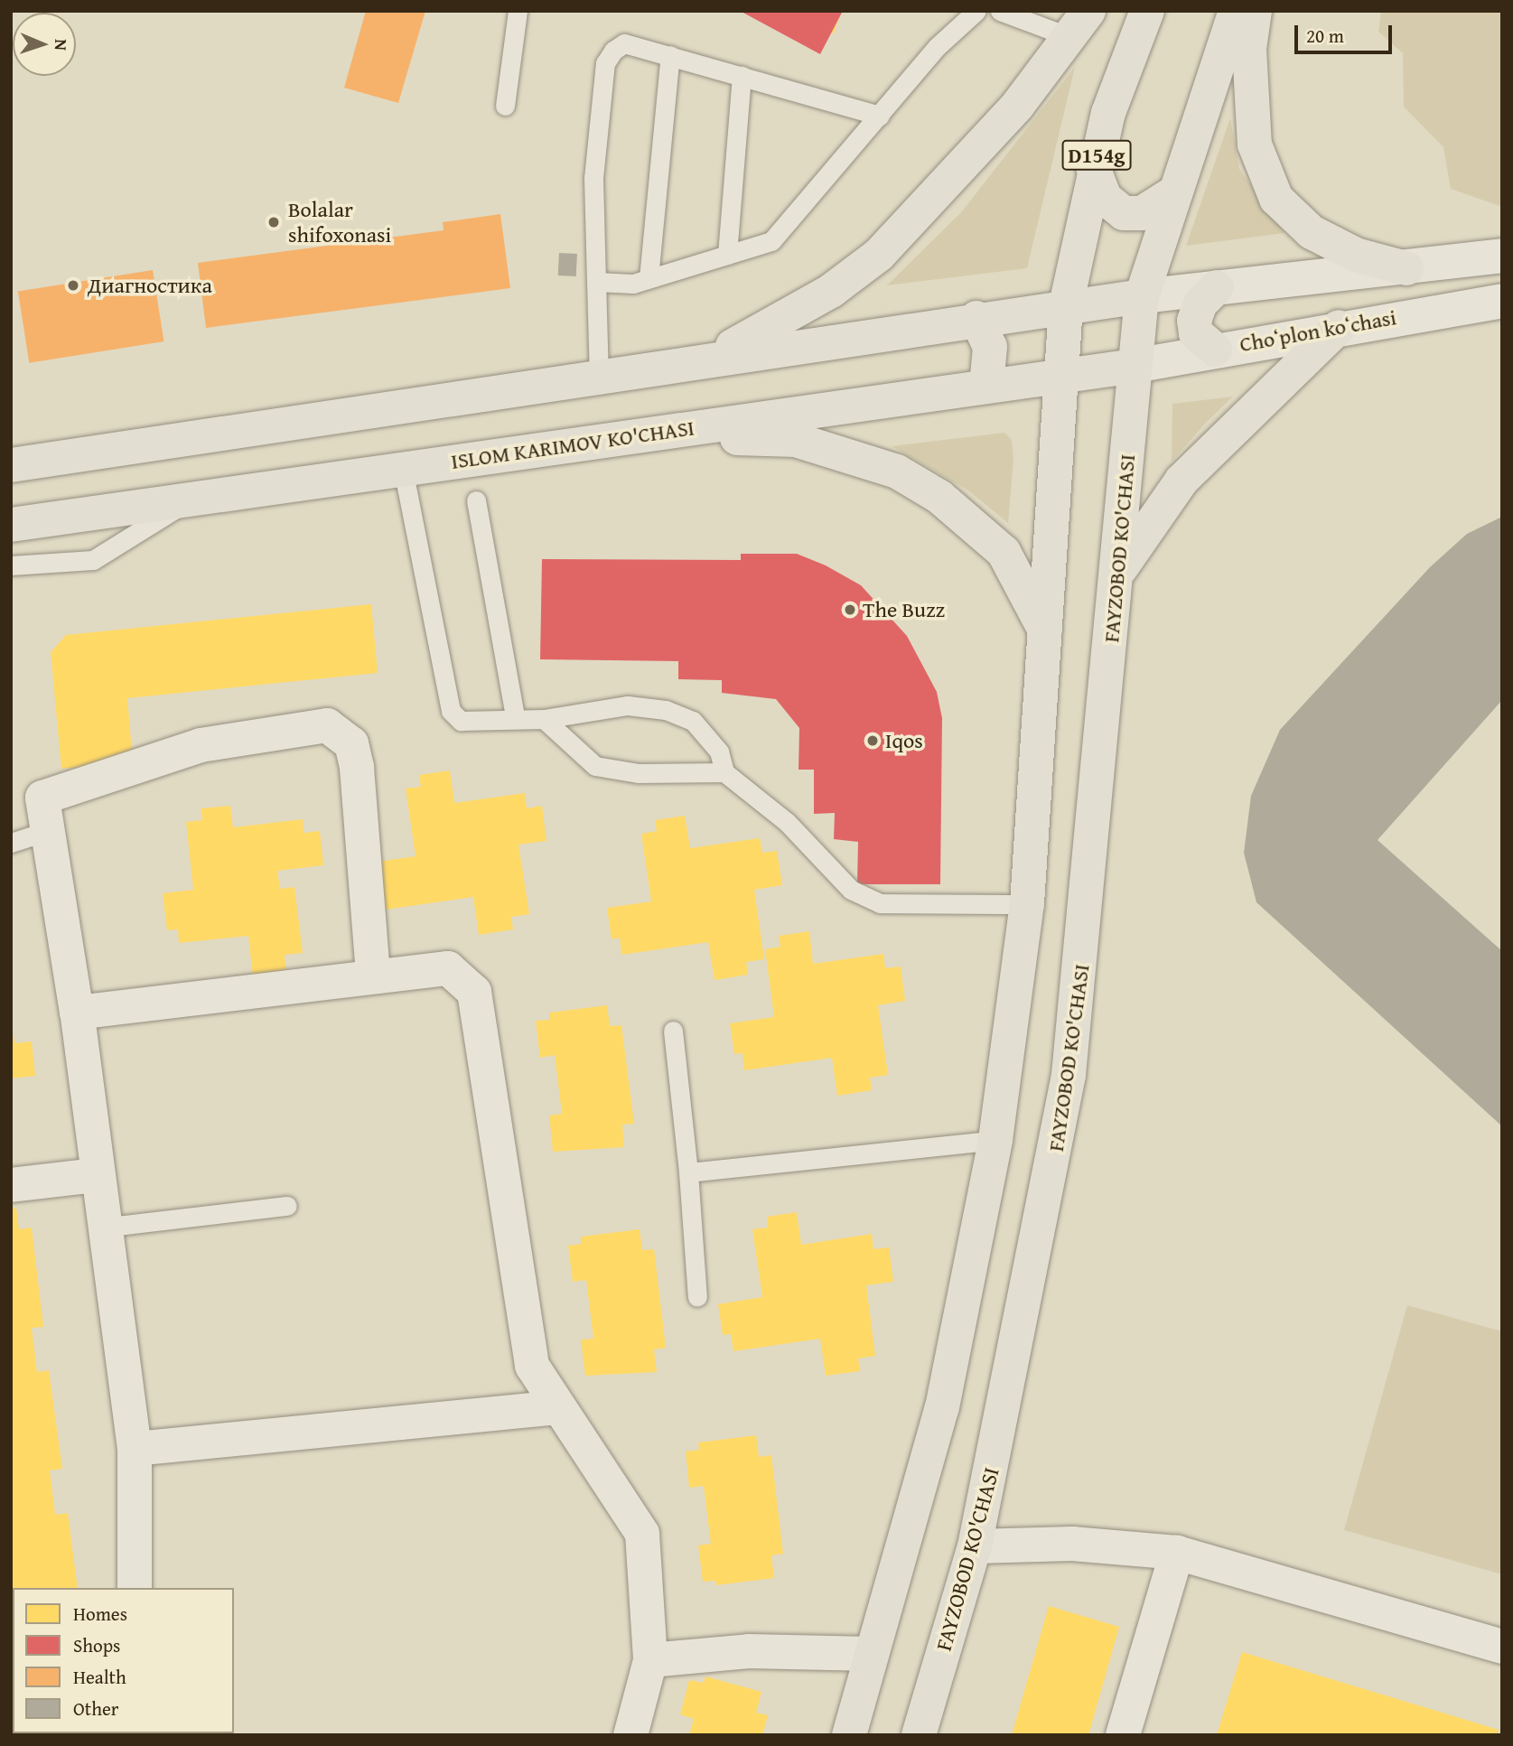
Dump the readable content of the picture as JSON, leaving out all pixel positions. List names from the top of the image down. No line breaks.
{"streets":{"main road":["D154g","ISLOM KARIMOV KO'CHASI","FAYZOBOD KO'CHASI"],"street":["Choʻplon koʻchasi"]},"crossings":[["D154g","ISLOM KARIMOV KO'CHASI"],["Choʻplon koʻchasi","ISLOM KARIMOV KO'CHASI"],["Choʻplon koʻchasi","FAYZOBOD KO'CHASI"],["ISLOM KARIMOV KO'CHASI","FAYZOBOD KO'CHASI"]],"places":["Bolalar shifoxonasi","Диагностика","The Buzz","Iqos"],"legend":["Homes","Shops","Health","Other"],"scale_bar":"20 m","north":"right"}
